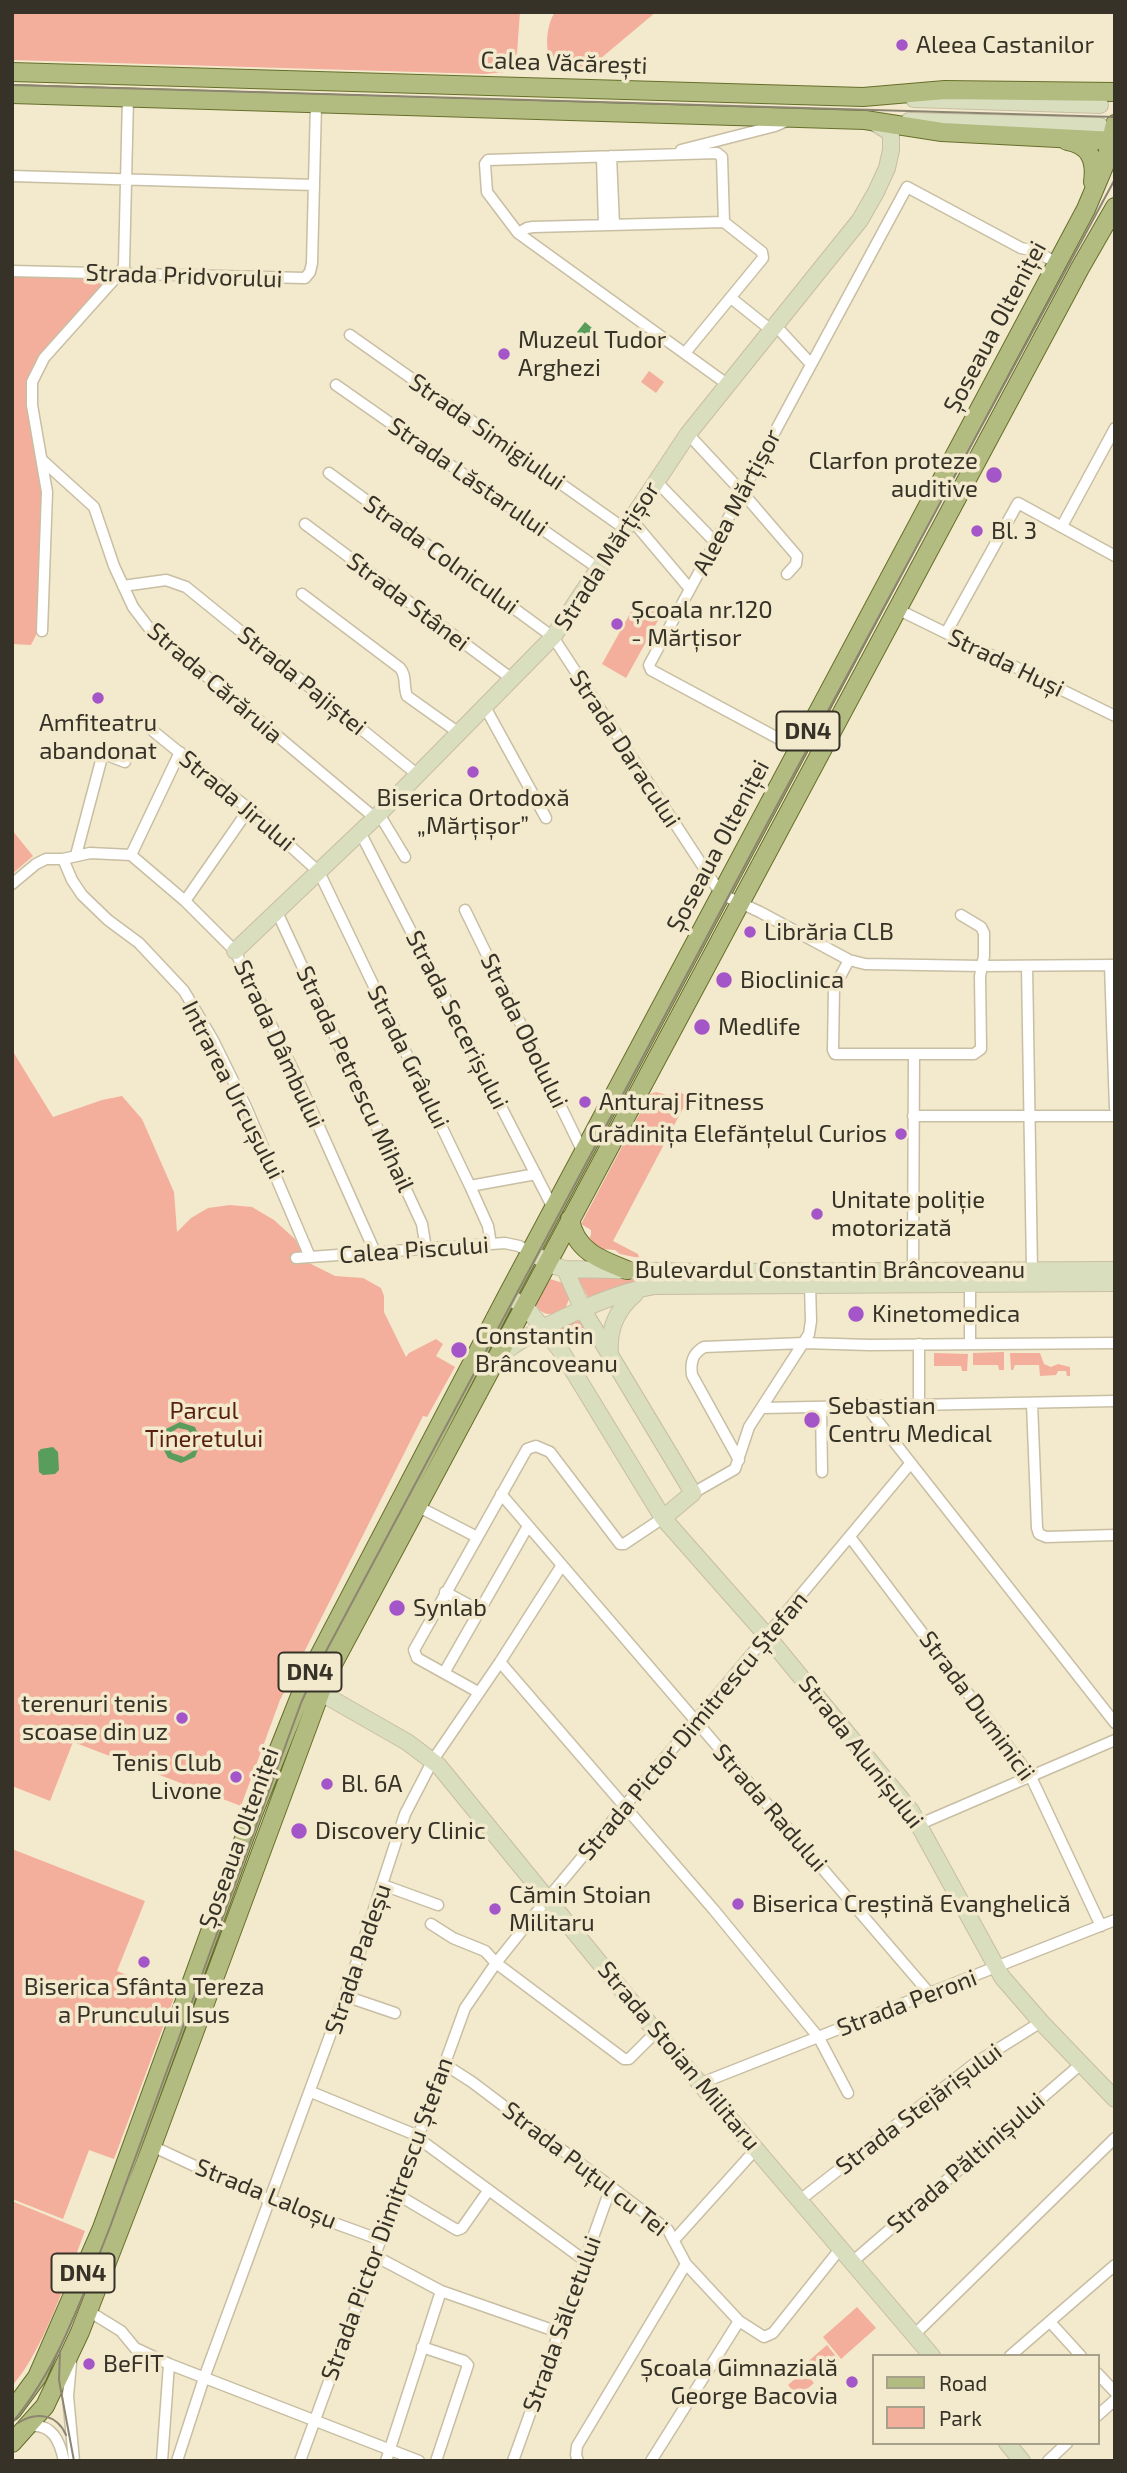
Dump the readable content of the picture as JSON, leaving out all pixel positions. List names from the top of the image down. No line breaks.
{"streets":{"main road":["Calea Văcărești","Șoseaua Olteniței","DN4"],"street":["Strada Pridvorului","Strada Simigiului","Strada Lăstarului","Aleea Mărțișor","Strada Colnicului","Strada Mărțișor","Strada Stânei","Strada Huși","Strada Pajiștei","Strada Cărăruia","Strada Daracului","Strada Jirului","Strada Secerișului","Strada Obolului","Strada Dâmbului","Strada Grâului","Strada Petrescu Mihail","Intrarea Urcușului","Calea Piscului","Bulevardul Constantin Brâncoveanu","Strada Duminicii","Strada Pictor Dimitrescu Ștefan","Strada Alunișului","Strada Radului","Strada Padeșu","Strada Peroni","Strada Stoian Militaru","Strada Stejărișului","Strada Păltinișului","Strada Puțul cu Tei","Strada Laloșu","Strada Sălcetului"]},"crossings":[["Calea Văcărești","Strada Pridvorului"],["Calea Văcărești","Șoseaua Olteniței"],["Șoseaua Olteniței","Aleea Mărțișor"],["Șoseaua Olteniței","Strada Huși"],["Șoseaua Olteniței","Strada Daracului"],["Șoseaua Olteniței","Strada Secerișului"],["Șoseaua Olteniței","Strada Obolului"],["Șoseaua Olteniței","Calea Piscului"],["Șoseaua Olteniței","Bulevardul Constantin Brâncoveanu"],["Șoseaua Olteniței","Strada Alunișului"],["Șoseaua Olteniței","Strada Stoian Militaru"],["Șoseaua Olteniței","Strada Laloșu"],["Strada Simigiului","Aleea Mărțișor"],["Strada Simigiului","Strada Mărțișor"],["Strada Lăstarului","Strada Mărțișor"],["Strada Colnicului","Strada Mărțișor"],["Strada Colnicului","Strada Daracului"],["Strada Mărțișor","Strada Stânei"],["Strada Mărțișor","Strada Pajiștei"],["Strada Mărțișor","Strada Cărăruia"],["Strada Mărțișor","Strada Daracului"],["Strada Mărțișor","Strada Jirului"],["Strada Mărțișor","Strada Secerișului"],["Strada Mărțișor","Strada Dâmbului"],["Strada Mărțișor","Strada Grâului"],["Strada Mărțișor","Strada Petrescu Mihail"],["Strada Pajiștei","Strada Cărăruia"],["Strada Jirului","Strada Grâului"],["Strada Dâmbului","Calea Piscului"],["Strada Grâului","Calea Piscului"],["Strada Petrescu Mihail","Calea Piscului"],["Intrarea Urcușului","Calea Piscului"],["Bulevardul Constantin Brâncoveanu","Strada Alunișului"],["Strada Duminicii","Strada Pictor Dimitrescu Ștefan"],["Strada Duminicii","Strada Peroni"],["Strada Pictor Dimitrescu Ștefan","Strada Alunișului"],["Strada Pictor Dimitrescu Ștefan","Strada Radului"],["Strada Pictor Dimitrescu Ștefan","Strada Stoian Militaru"],["Strada Pictor Dimitrescu Ștefan","Strada Puțul cu Tei"],["Strada Pictor Dimitrescu Ștefan","Strada Laloșu"],["Strada Alunișului","Strada Peroni"],["Strada Alunișului","Strada Stejărișului"],["Strada Alunișului","Strada Păltinișului"],["Strada Radului","Strada Padeșu"],["Strada Radului","Strada Peroni"],["Strada Padeșu","Strada Stoian Militaru"],["Strada Padeșu","Strada Laloșu"],["Strada Peroni","Strada Stoian Militaru"],["Strada Stoian Militaru","Strada Stejărișului"],["Strada Stoian Militaru","Strada Păltinișului"],["Strada Puțul cu Tei","Strada Sălcetului"]],"parks":["Parcul Tineretului"],"places":["Aleea Castanilor","Muzeul Tudor Arghezi","Clarfon proteze auditive","Bl. 3","Școala nr.120 - Mărțisor","Amfiteatru abandonat","Biserica Ortodoxă „Mărțișor”","Librăria CLB","Bioclinica","Medlife","Anturaj Fitness","Grădinița Elefănțelul Curios","Unitate poliție motorizată","Kinetomedica","Constantin Brâncoveanu","Sebastian Centru Medical","Synlab","terenuri tenis scoase din uz","Tenis Club Livone","Bl. 6A","Discovery Clinic","Biserica Creștină Evanghelică","Cămin Stoian Militaru","Biserica Sfânta Tereza a Pruncului Isus","BeFIT","Școala Gimnazială George Bacovia"],"legend":["Road","Park"]}
